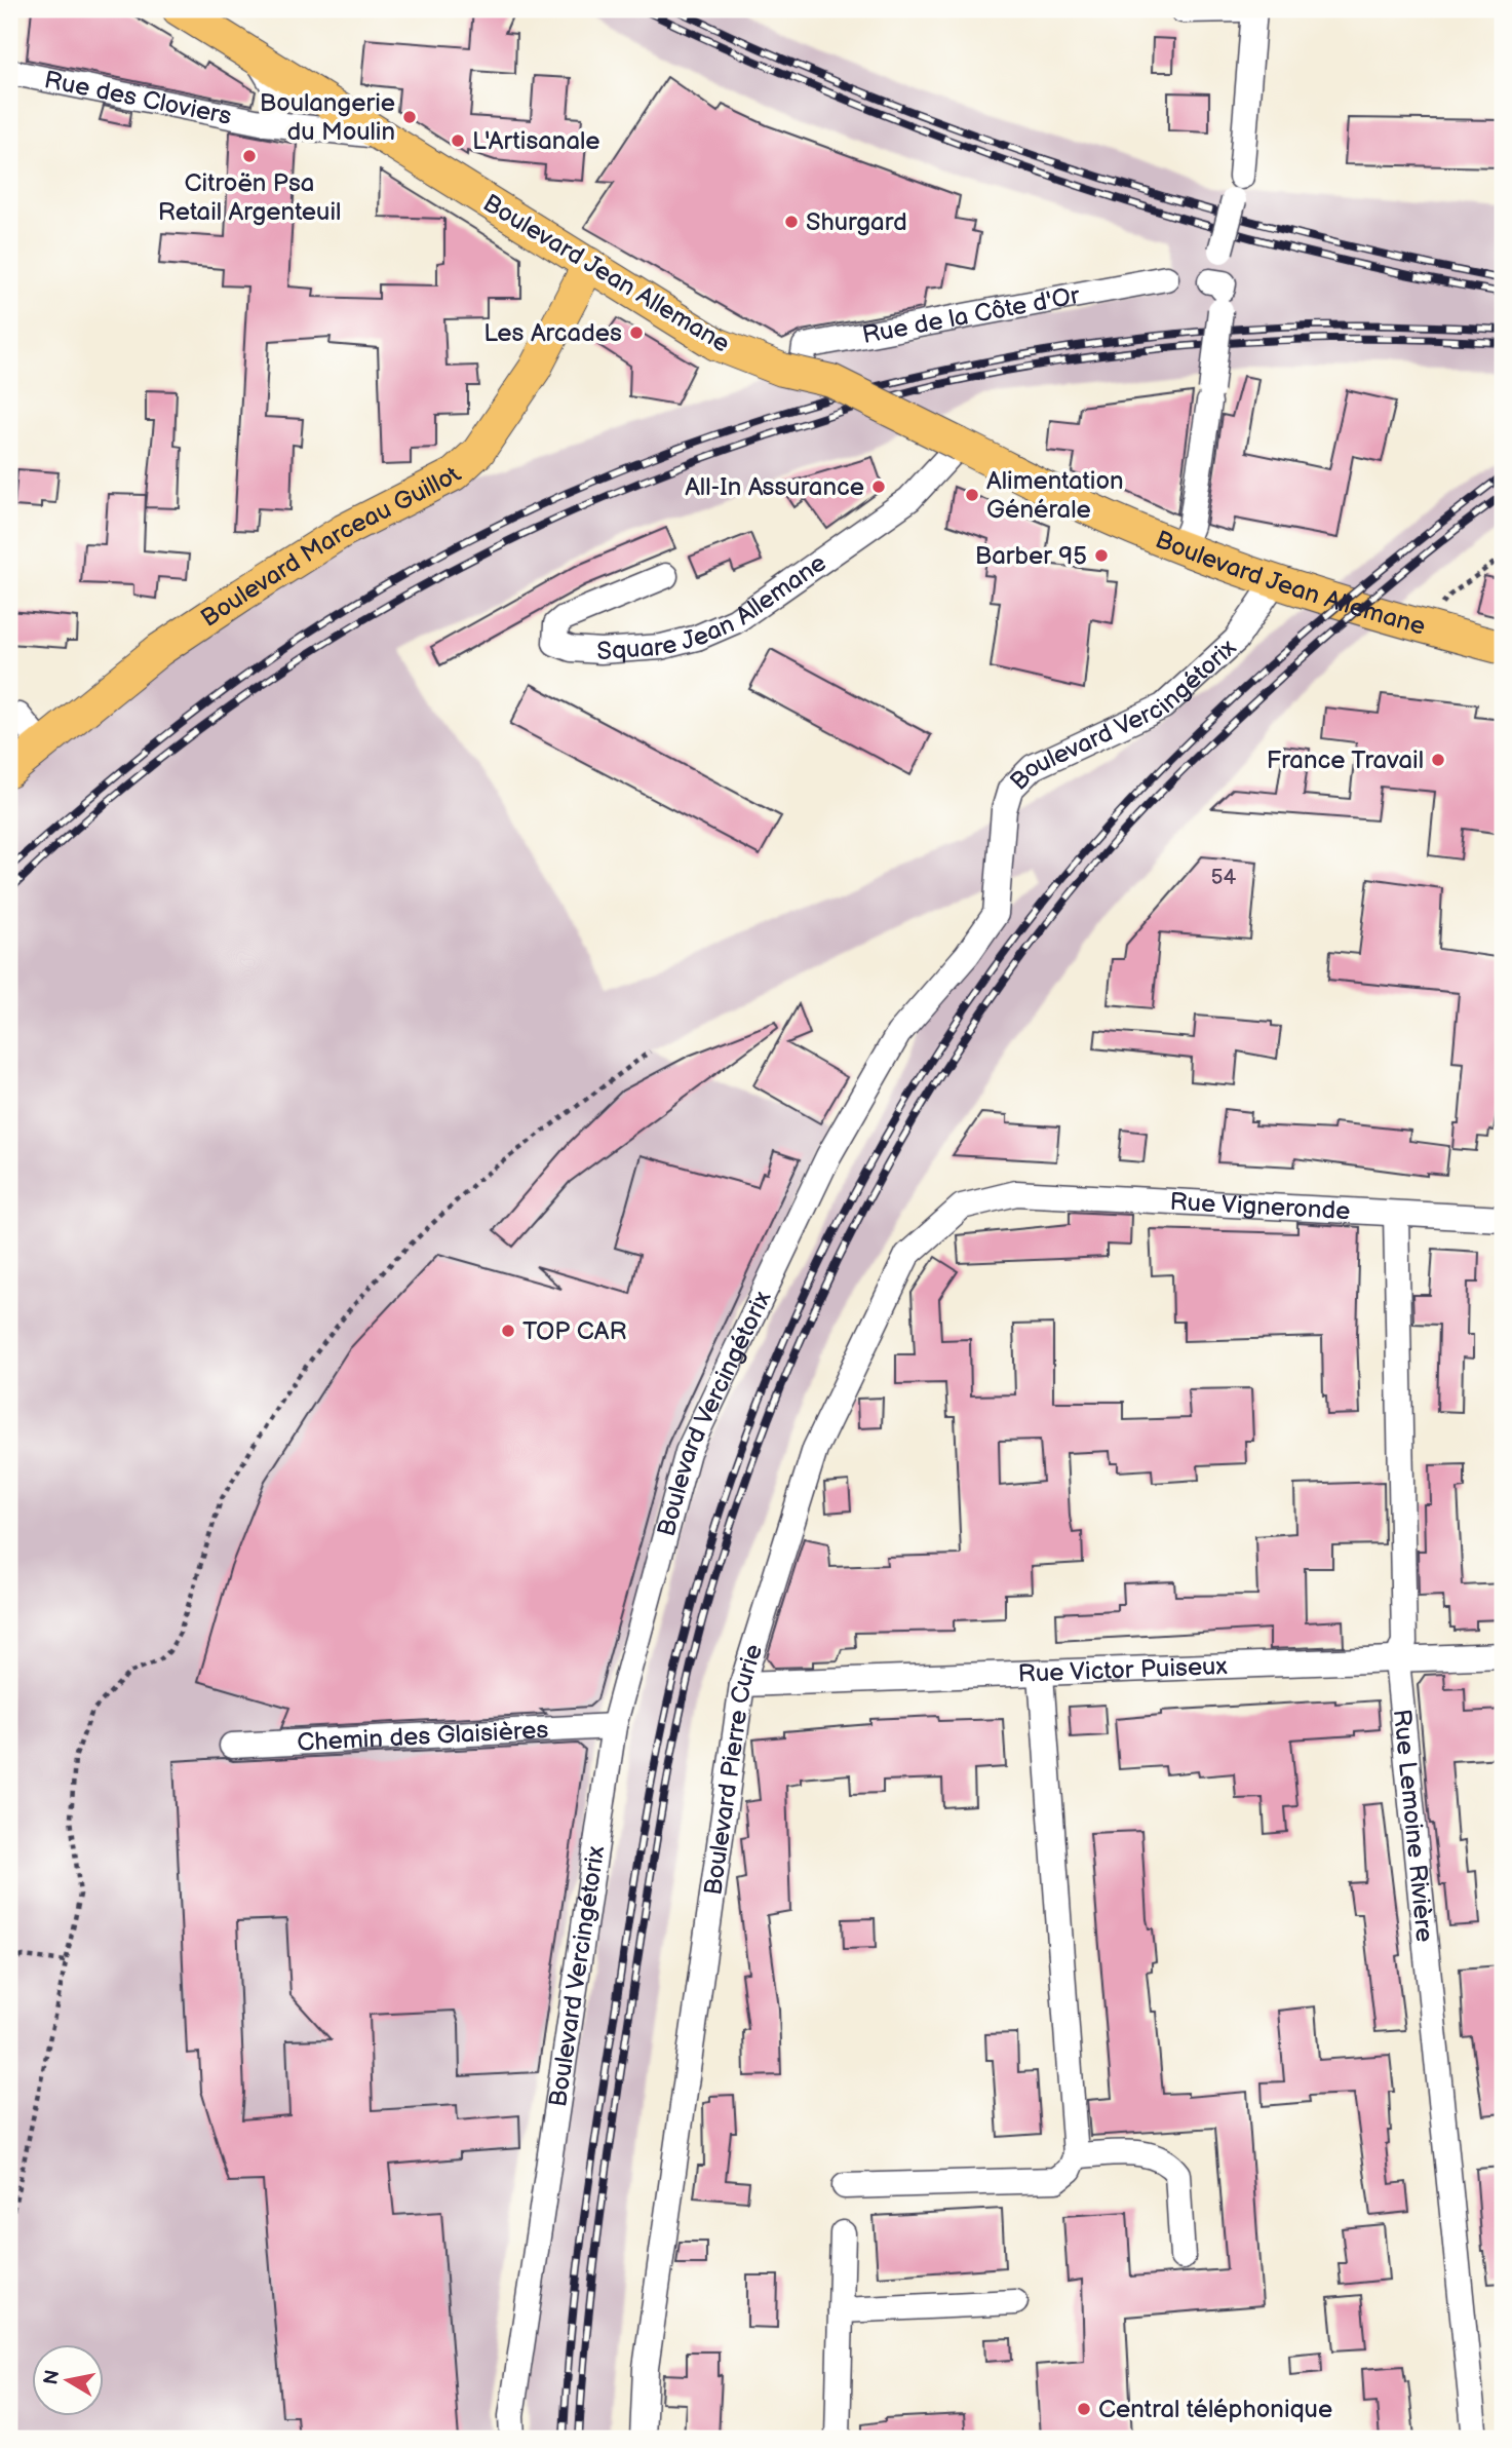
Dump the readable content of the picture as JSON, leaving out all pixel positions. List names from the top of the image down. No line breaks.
{"streets":{"main road":["Boulevard Jean Allemane","Boulevard Marceau Guillot"],"street":["Rue des Cloviers","Rue de la Côte d'Or","Square Jean Allemane","Boulevard Vercingétorix","Rue Vigneronde","Rue Victor Puiseux","Chemin des Glaisières","Boulevard Pierre Curie","Rue Lemoine Rivière"]},"crossings":[["Rue des Cloviers","Boulevard Jean Allemane"],["Boulevard Jean Allemane","Rue de la Côte d'Or"],["Boulevard Jean Allemane","Boulevard Marceau Guillot"],["Boulevard Jean Allemane","Square Jean Allemane"],["Boulevard Jean Allemane","Boulevard Vercingétorix"],["Boulevard Vercingétorix","Chemin des Glaisières"],["Rue Vigneronde","Boulevard Pierre Curie"],["Rue Vigneronde","Rue Lemoine Rivière"],["Rue Victor Puiseux","Boulevard Pierre Curie"],["Rue Victor Puiseux","Rue Lemoine Rivière"]],"places":["Boulangerie du Moulin","L'Artisanale","Citroën Psa Retail Argenteuil","Shurgard","Les Arcades","All-In Assurance","Alimentation Générale","Barber 95","France Travail","TOP CAR","Central téléphonique"],"house_numbers":["54"],"north":"left"}
